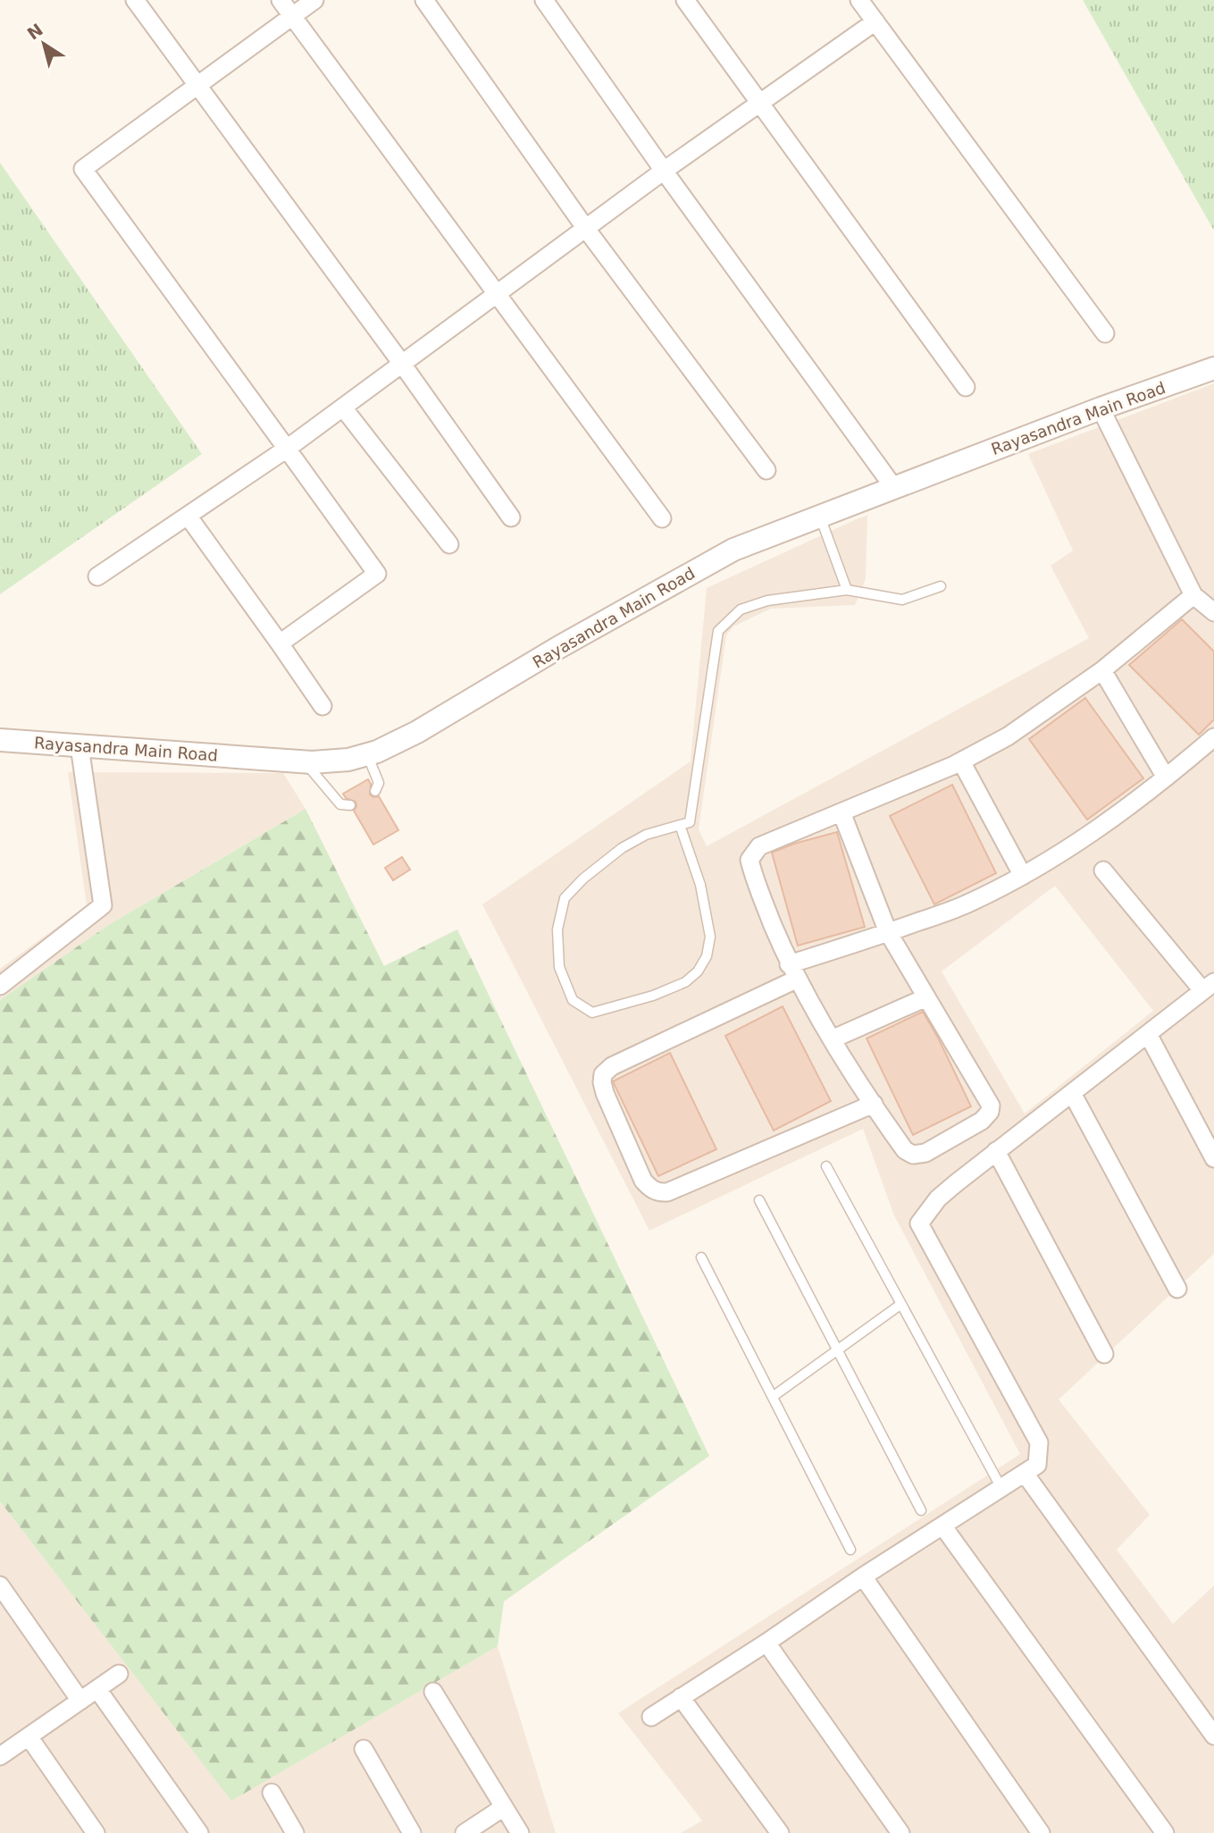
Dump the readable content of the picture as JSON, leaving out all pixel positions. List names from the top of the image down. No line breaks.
{"streets":{"street":["Rayasandra Main Road"]},"north":"top left"}
